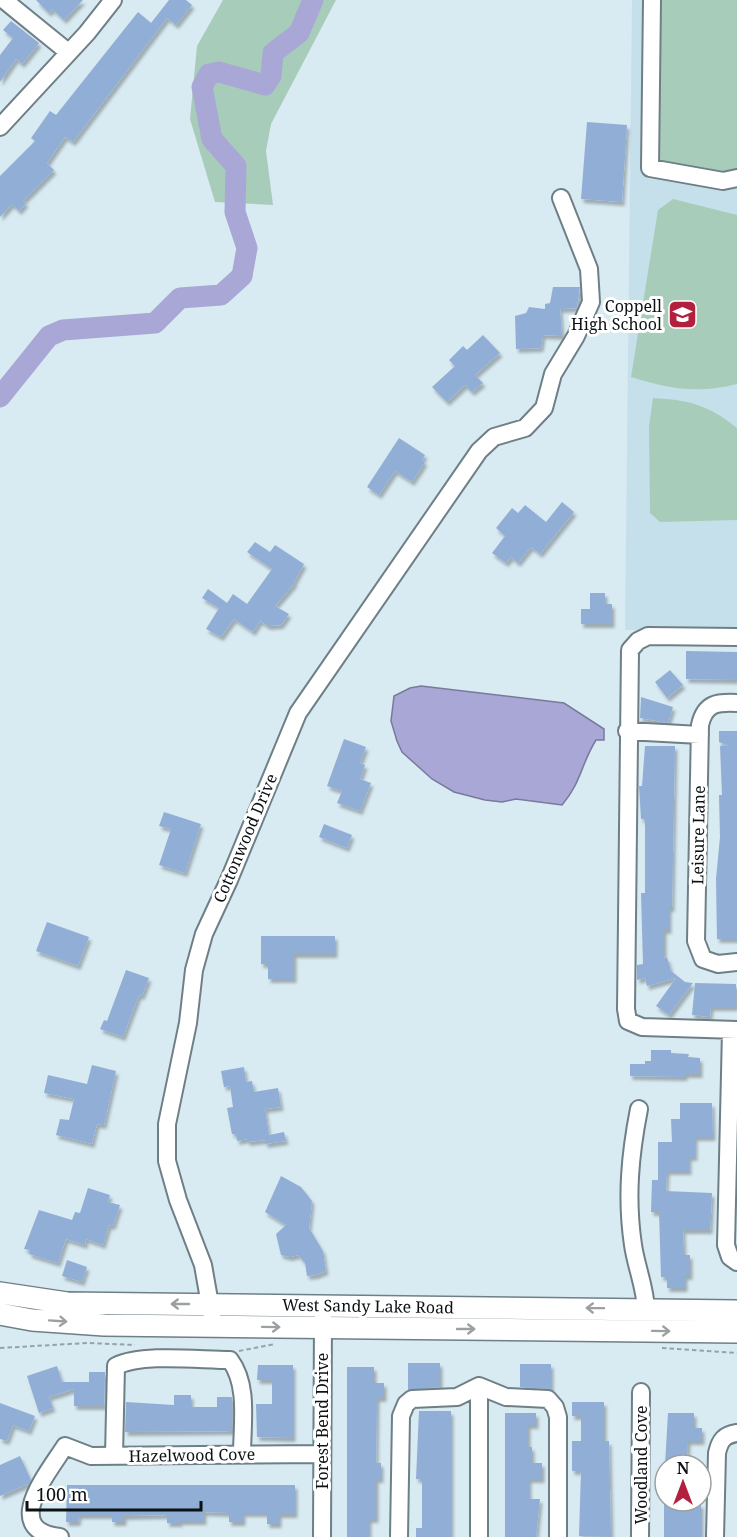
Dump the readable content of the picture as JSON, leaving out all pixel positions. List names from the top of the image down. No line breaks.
{"streets":{"main road":["West Sandy Lake Road"],"street":["Leisure Lane","Cottonwood Drive","Forest Bend Drive","Hazelwood Cove","Woodland Cove"]},"crossings":[["Cottonwood Drive","West Sandy Lake Road"],["West Sandy Lake Road","Forest Bend Drive"],["Forest Bend Drive","Hazelwood Cove"]],"places":{"school or university":["Coppell High School"]},"scale_bar":"100 m","north":"top"}
